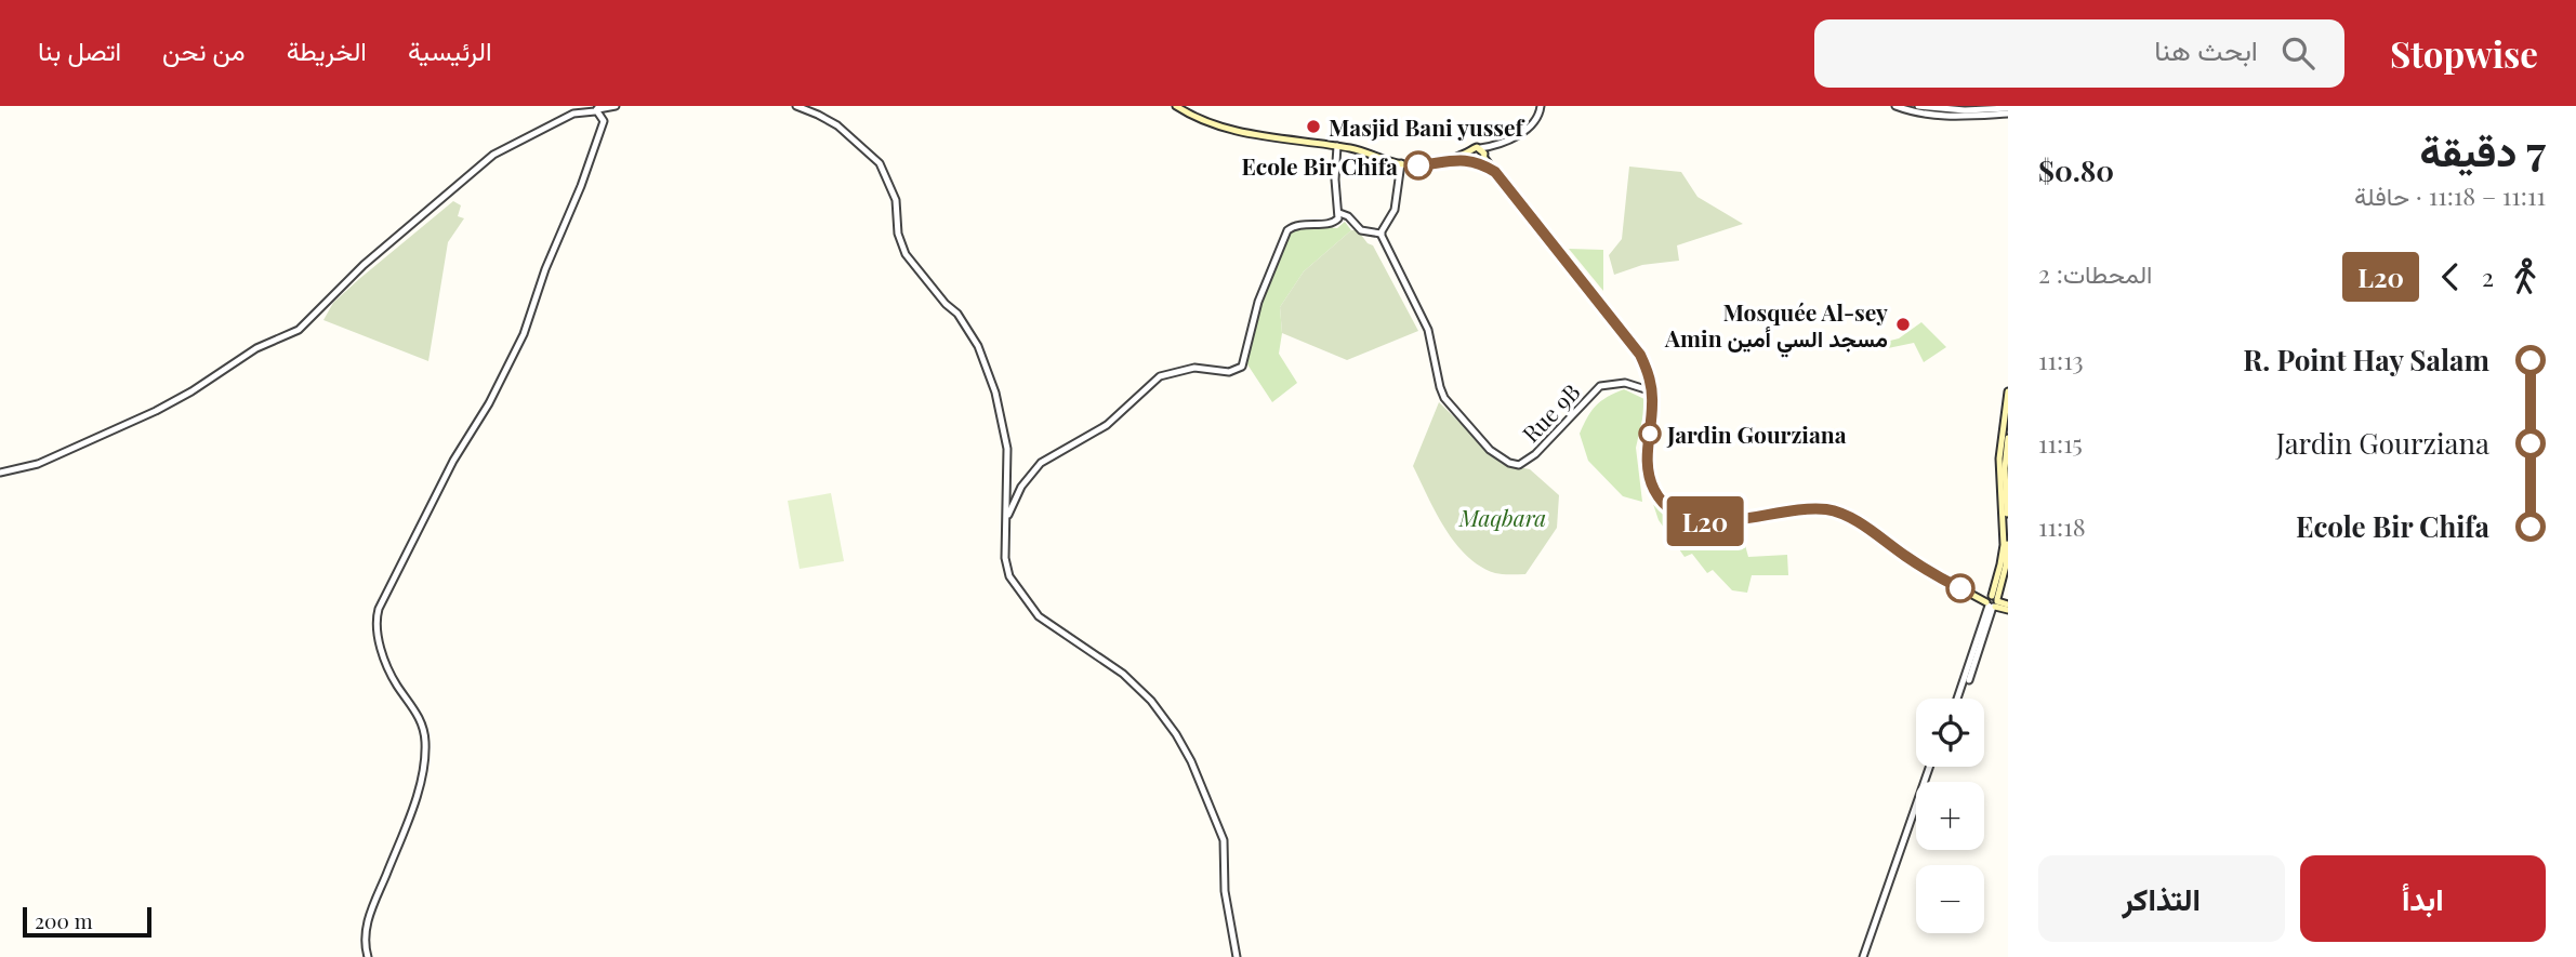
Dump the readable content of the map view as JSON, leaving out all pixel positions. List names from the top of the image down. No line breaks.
{"streets":{"street":["Rue 9B"]},"parks":["Maqbara"],"places":["Masjid Bani yussef","Ecole Bir Chifa","Mosquée Al-sey Amin مسجد السي أمين","Jardin Gourziana"],"lines":["bus line L20"],"scale_bar":"200 m","page":{"header":"Stopwise","search":"ابحث هنا","nav":["الرئيسية","الخريطة","من نحن","اتصل بنا"],"heading":["7 دقيقة","11:11 – 11:18 · حافلة","$0.80"],"on_map":"L20","legs":["2","L20","المحطات: 2"],"list":[{"name":"R. Point Hay Salam","value":"11:13"},{"name":"Jardin Gourziana","value":"11:15"},{"name":"Ecole Bir Chifa","value":"11:18"}],"map_buttons":["+","−"],"buttons":["ابدأ","التذاكر"],"scale":"200 m"}}
